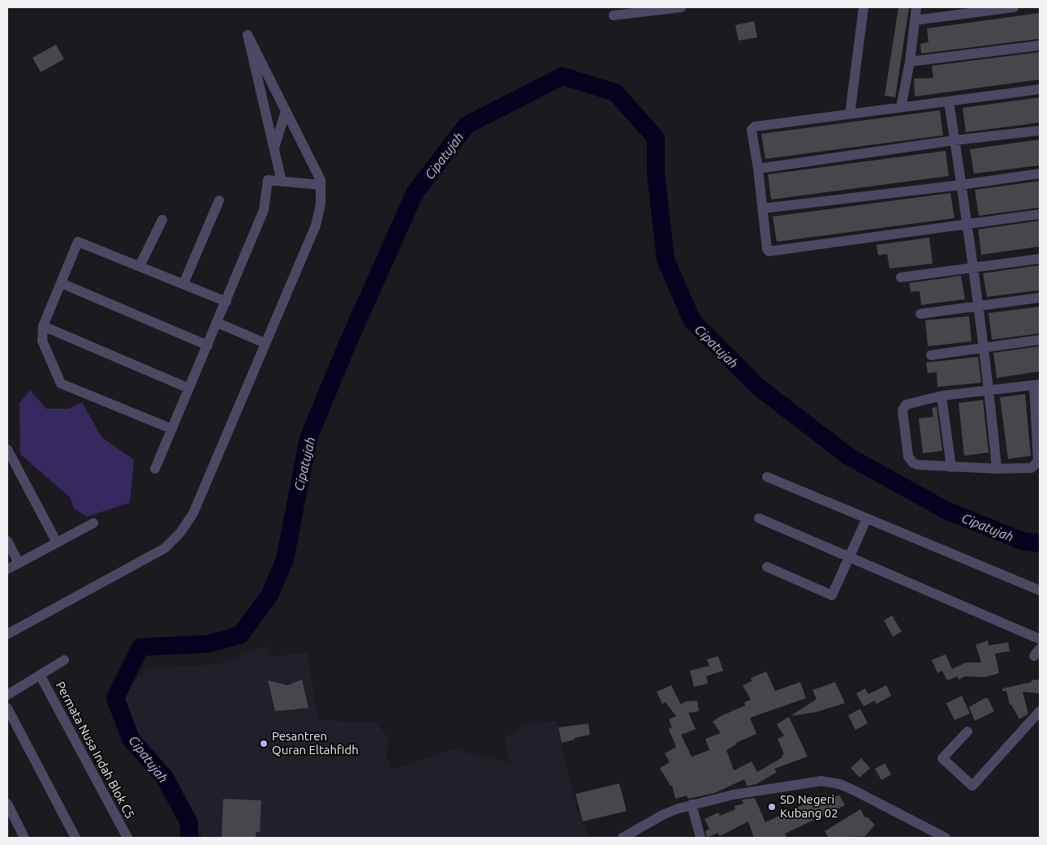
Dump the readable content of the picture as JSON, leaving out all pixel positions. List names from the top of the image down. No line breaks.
{"streets":{"street":["Permata Nusa Indah Blok C5"]},"water":["Cipatujah"],"places":["Pesantren Quran Eltahfidh","SD Negeri Kubang 02"]}
